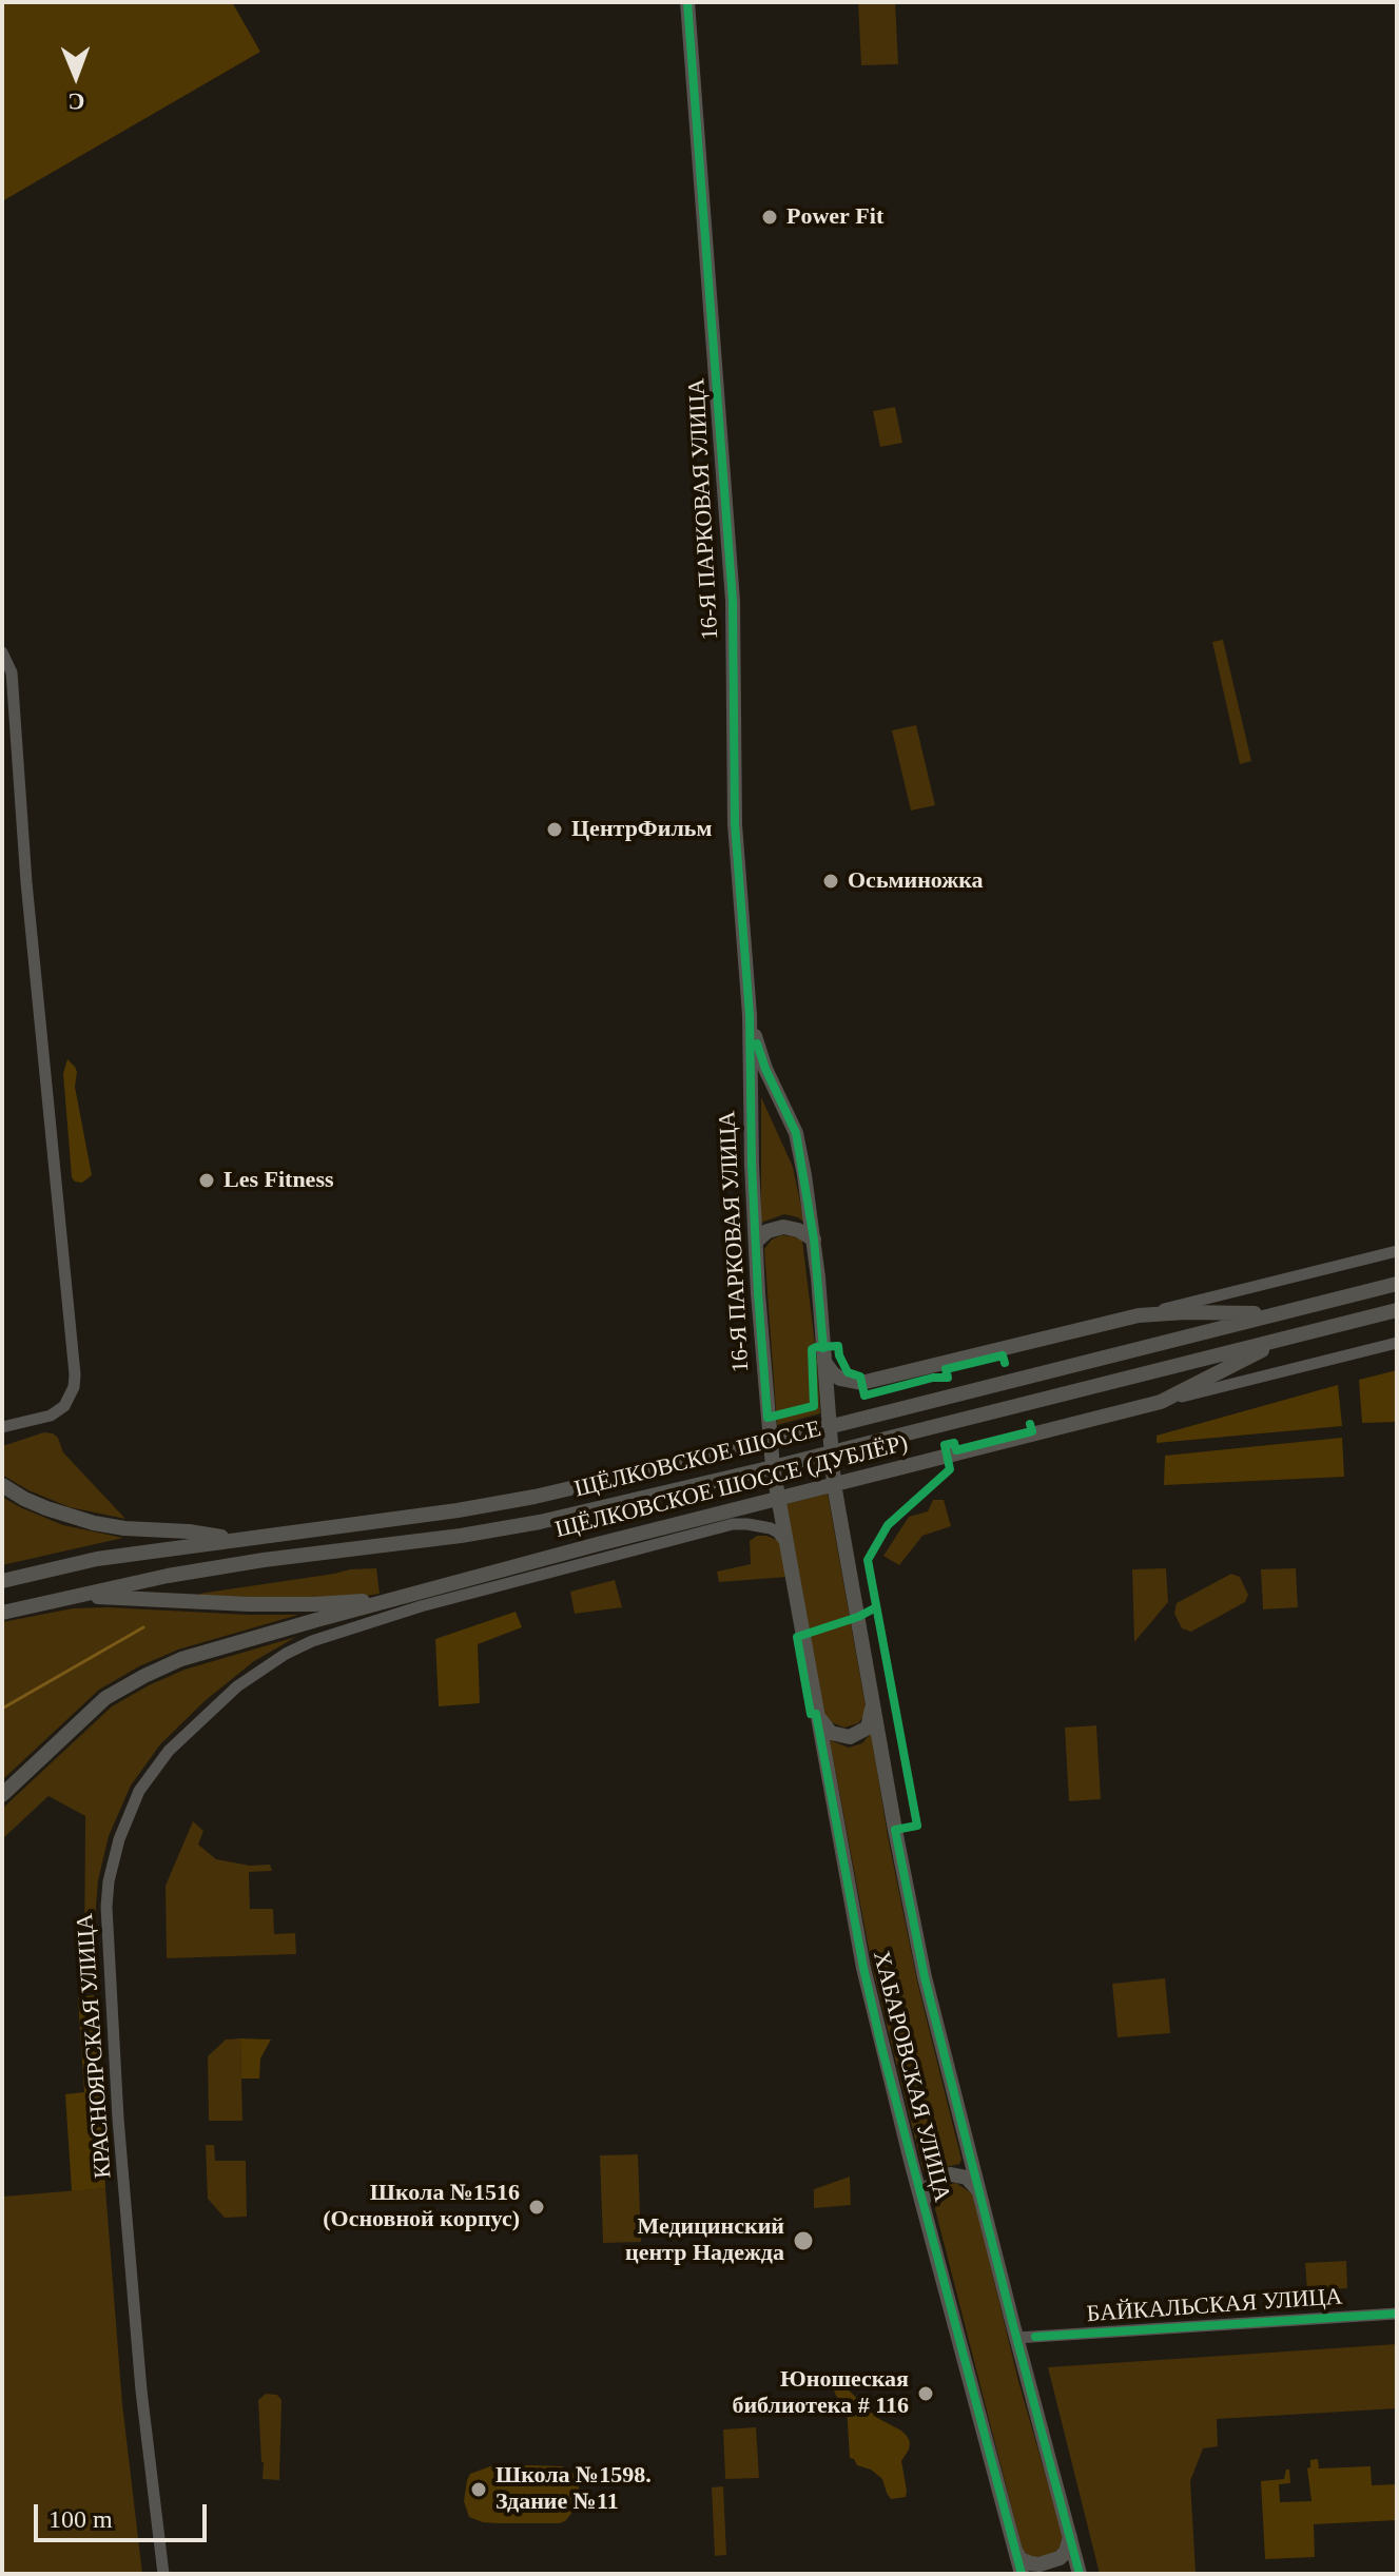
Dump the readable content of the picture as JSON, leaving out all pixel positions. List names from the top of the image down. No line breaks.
{"streets":{"main road":["16-Я ПАРКОВАЯ УЛИЦА","ЩЁЛКОВСКОЕ ШОССЕ","ЩЁЛКОВСКОЕ ШОССЕ (ДУБЛЁР)","ХАБАРОВСКАЯ УЛИЦА"],"street":["КРАСНОЯРСКАЯ УЛИЦА","БАЙКАЛЬСКАЯ УЛИЦА"]},"crossings":[["16-Я ПАРКОВАЯ УЛИЦА","ЩЁЛКОВСКОЕ ШОССЕ"],["16-Я ПАРКОВАЯ УЛИЦА","ХАБАРОВСКАЯ УЛИЦА"],["ЩЁЛКОВСКОЕ ШОССЕ","ЩЁЛКОВСКОЕ ШОССЕ (ДУБЛЁР)"],["ЩЁЛКОВСКОЕ ШОССЕ","ХАБАРОВСКАЯ УЛИЦА"],["ЩЁЛКОВСКОЕ ШОССЕ (ДУБЛЁР)","ХАБАРОВСКАЯ УЛИЦА"],["КРАСНОЯРСКАЯ УЛИЦА","ХАБАРОВСКАЯ УЛИЦА"],["ХАБАРОВСКАЯ УЛИЦА","БАЙКАЛЬСКАЯ УЛИЦА"]],"places":["Power Fit","ЦентрФильм","Осьминожка","Les Fitness","Школа №1516 (Основной корпус)","Медицинский центр Надежда","Юношеская библиотека # 116","Школа №1598. Здание №11"],"scale_bar":"100 m","north":"bottom"}
